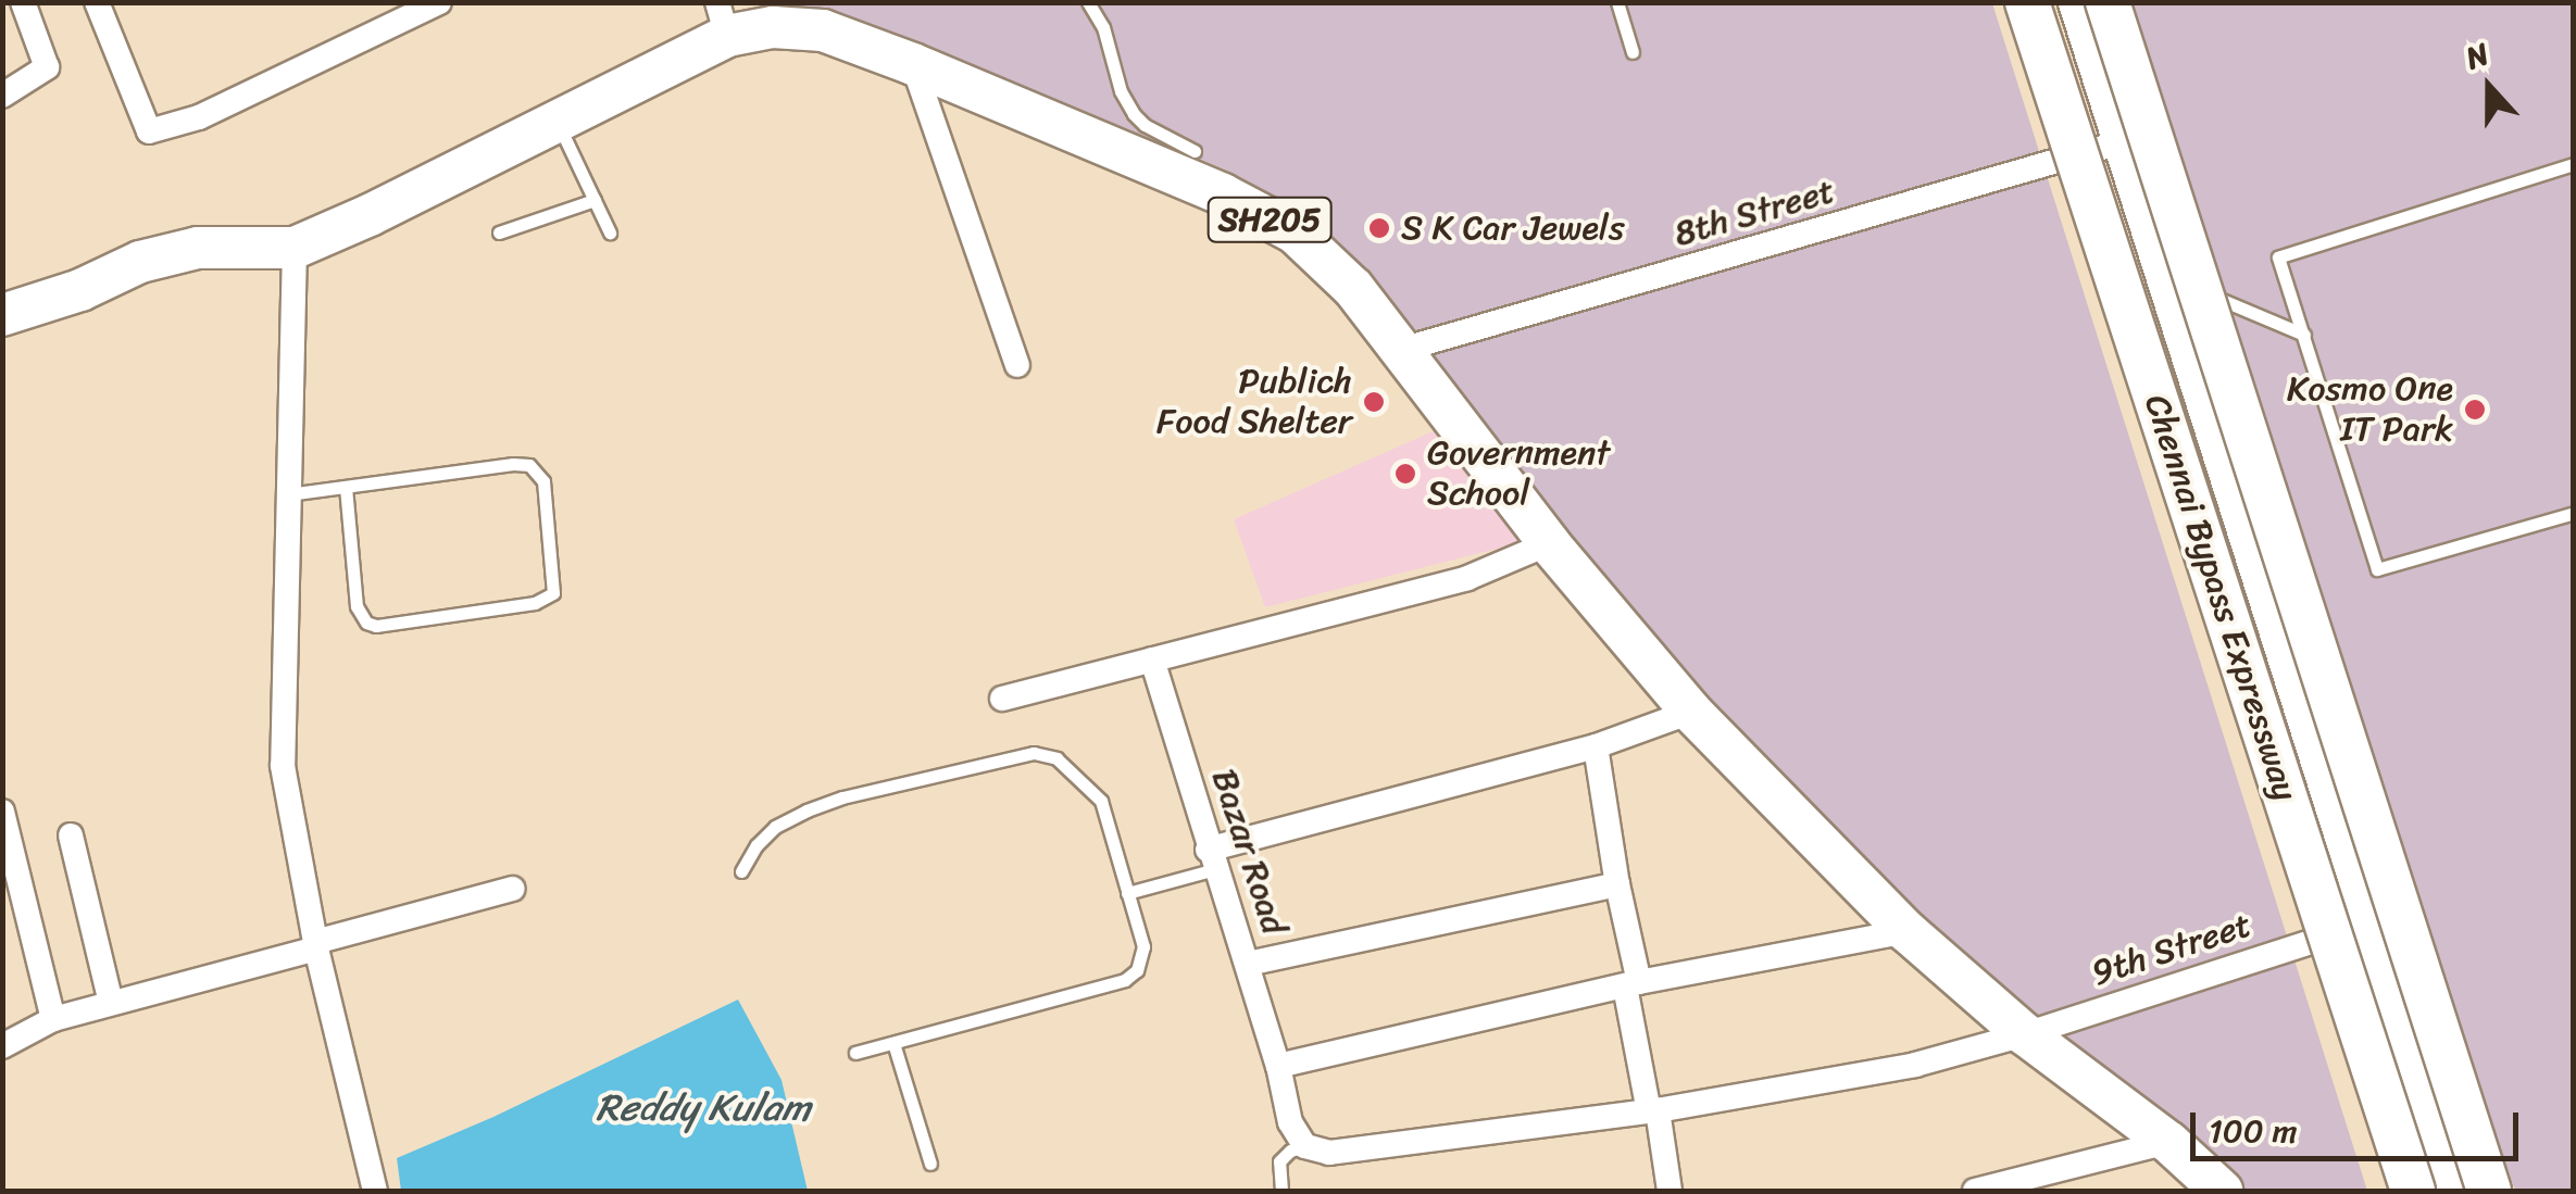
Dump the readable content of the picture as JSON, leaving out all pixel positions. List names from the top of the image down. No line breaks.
{"streets":{"highway":["Chennai Bypass Expressway"],"main road":["SH205"],"street":["8th Street","Bazar Road","9th Street"]},"crossings":[["8th Street","SH205"],["SH205","9th Street"],["Bazar Road","9th Street"]],"water":["Reddy Kulam"],"places":["S K Car Jewels","Publich Food Shelter","Kosmo One IT Park","Government School"],"scale_bar":"100 m","north":"top"}
